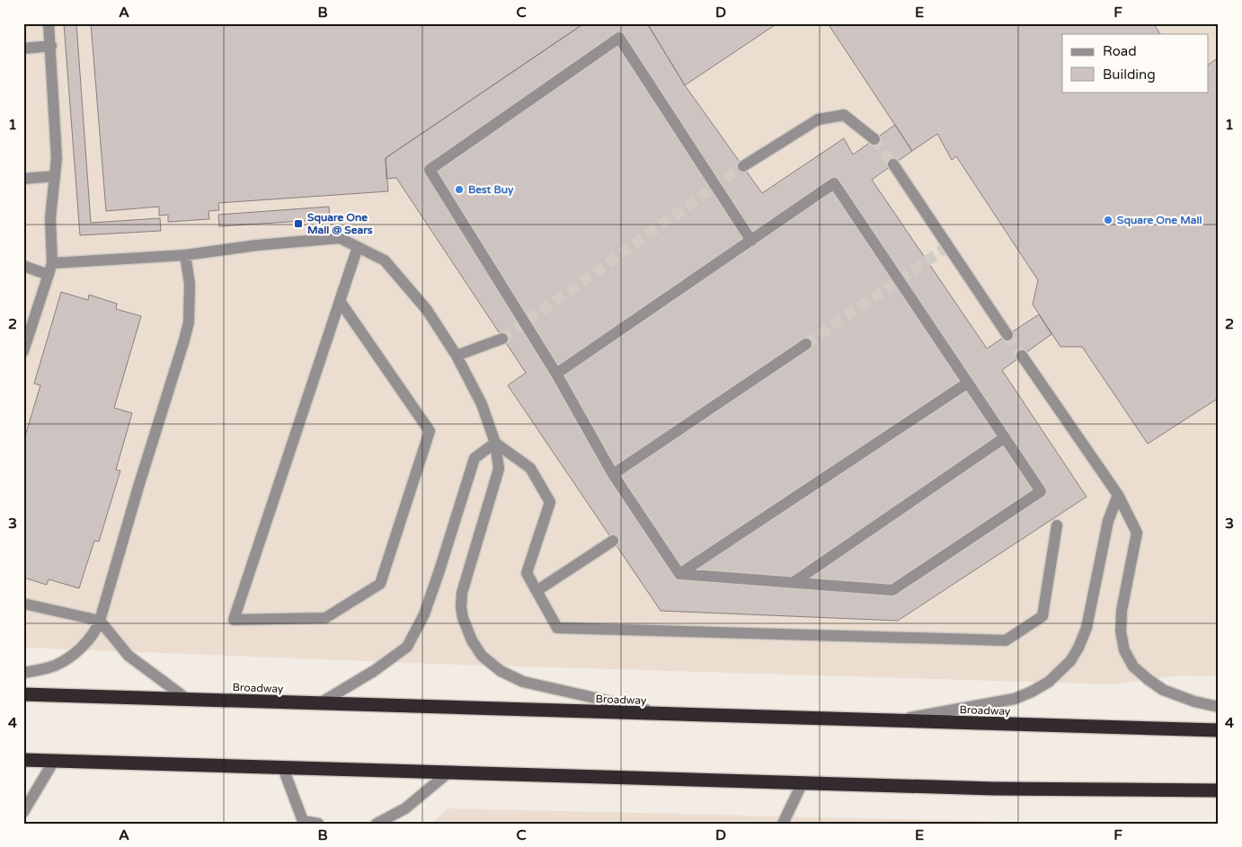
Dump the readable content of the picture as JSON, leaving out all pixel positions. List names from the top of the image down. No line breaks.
{"streets":{"highway":["Broadway"]},"places":{"other":["Best Buy","Square One Mall"],"transit":["Square One Mall @ Sears"]},"legend":["Road","Building"],"grid":{"columns":["A","B","C","D","E","F"],"rows":["1","2","3","4"]}}
